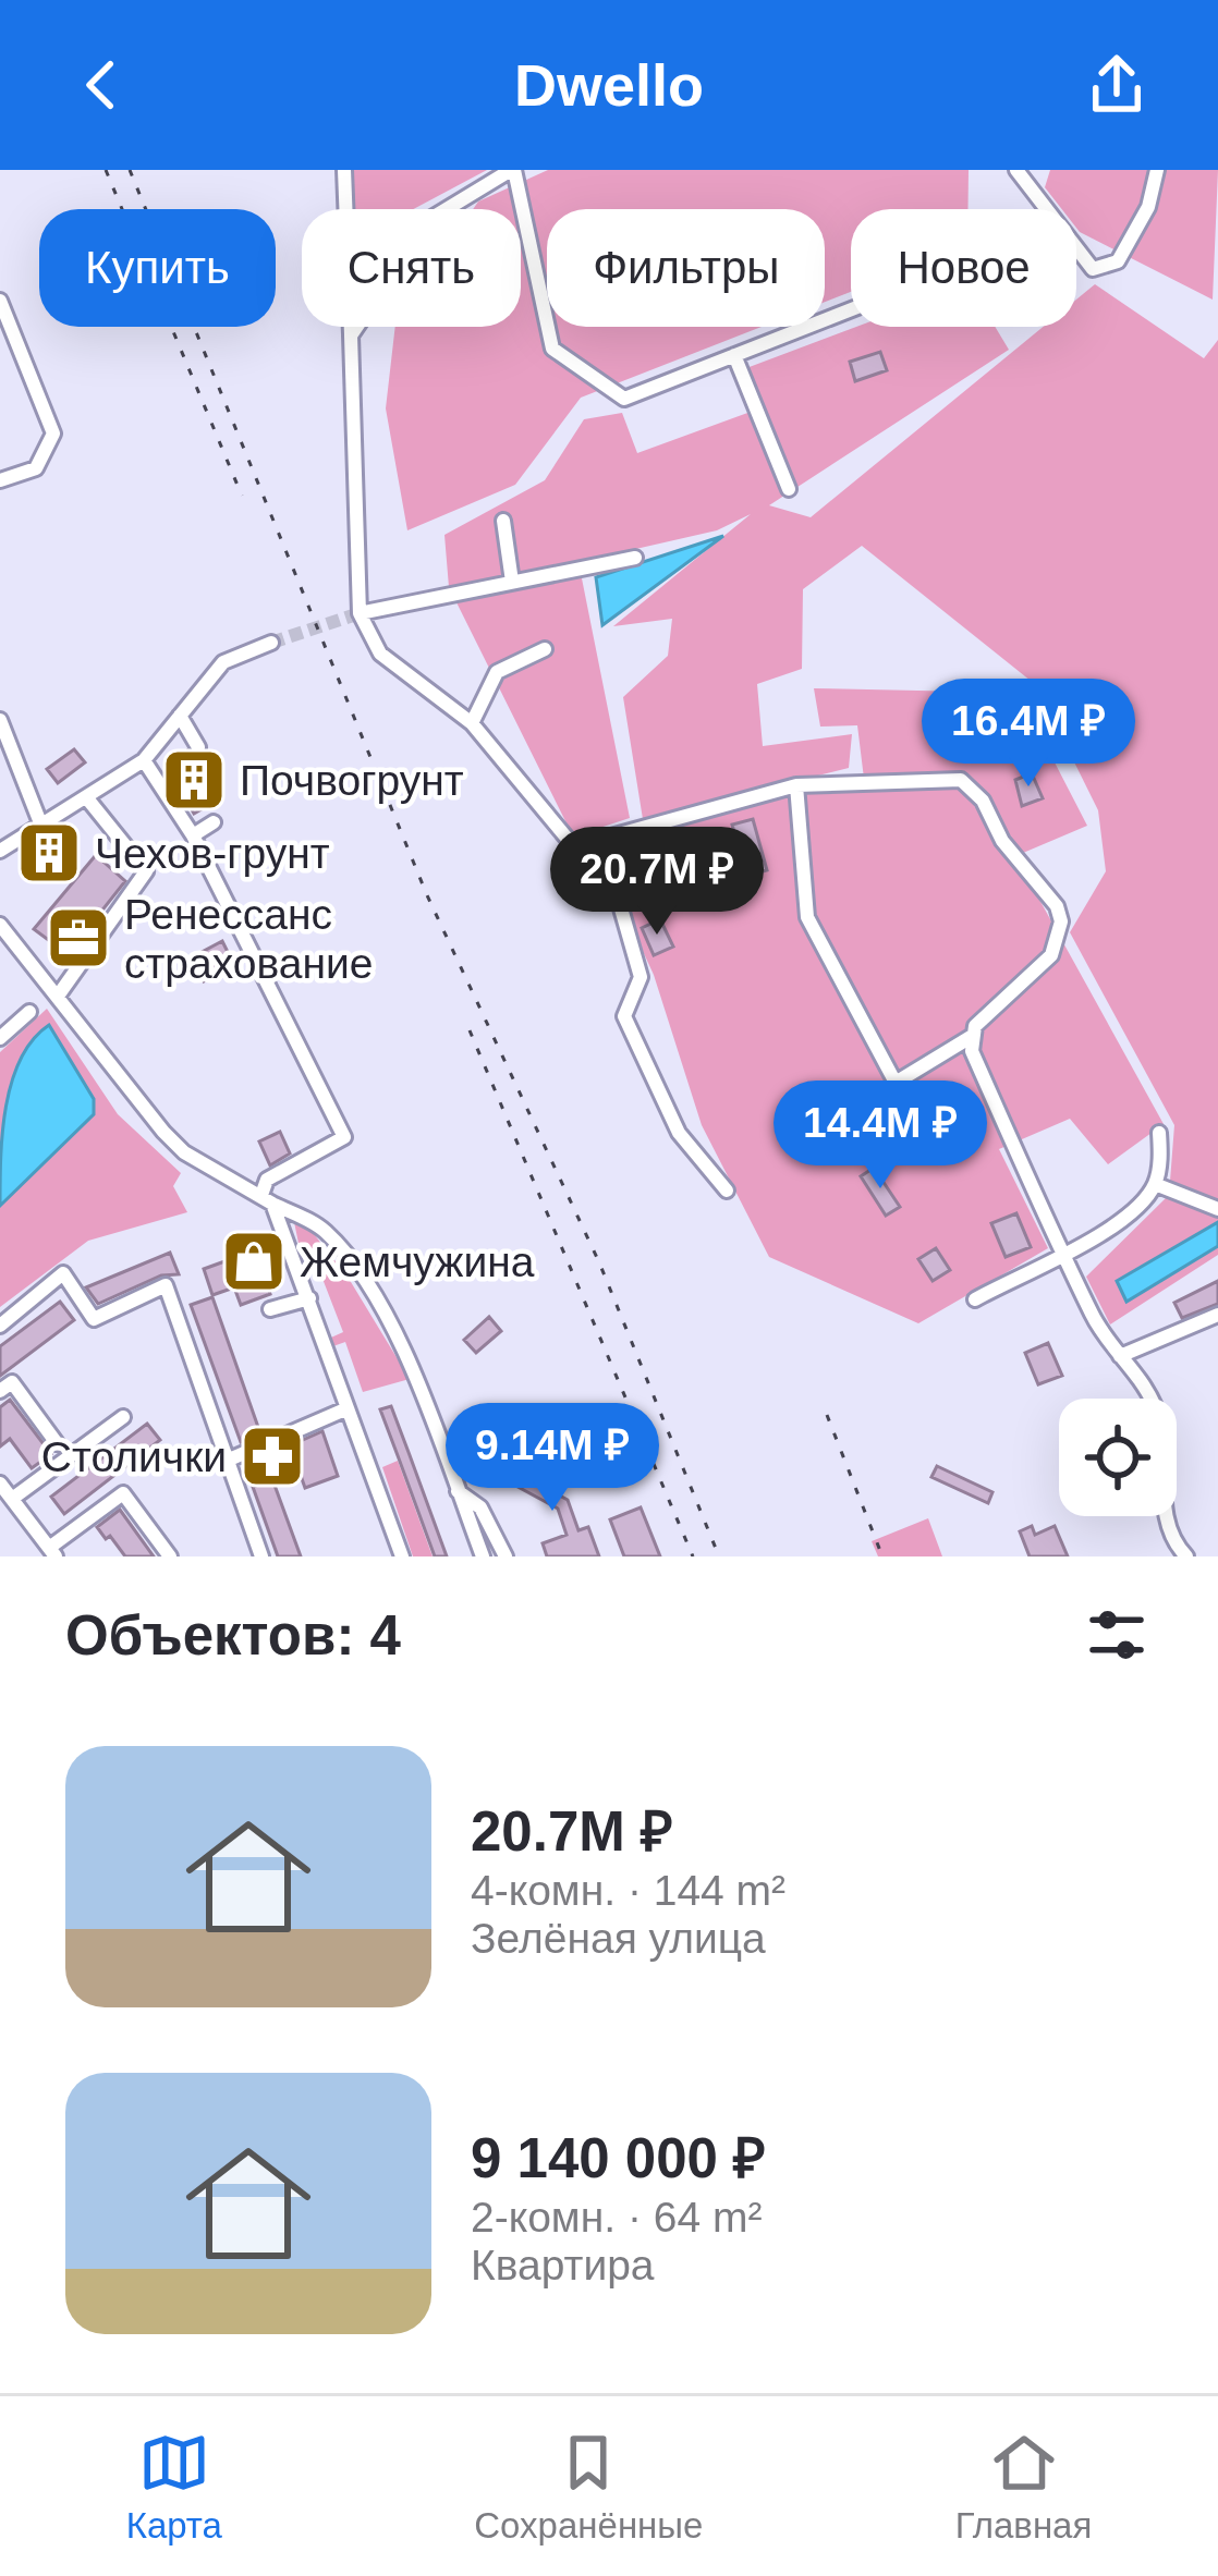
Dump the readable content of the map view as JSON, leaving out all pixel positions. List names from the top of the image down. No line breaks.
{"places":{"building":["Почвогрунт","Чехов-грунт"],"office":["Ренессанс страхование"],"shop":["Жемчужина"],"pharmacy":["Столички"]},"page":{"header":"Dwello","chip":["Купить","Снять","Фильтры","Новое"],"price":["16.4M ₽","20.7M ₽","14.4M ₽","9.14M ₽"],"heading":"Объектов: 4","list":[{"name":"20.7M ₽","note":"4-комн. · 144 m² · Зелёная улица"},{"name":"9 140 000 ₽","note":"2-комн. · 64 m² · Квартира"}],"tabs":["Карта","Сохранённые","Главная"]}}
